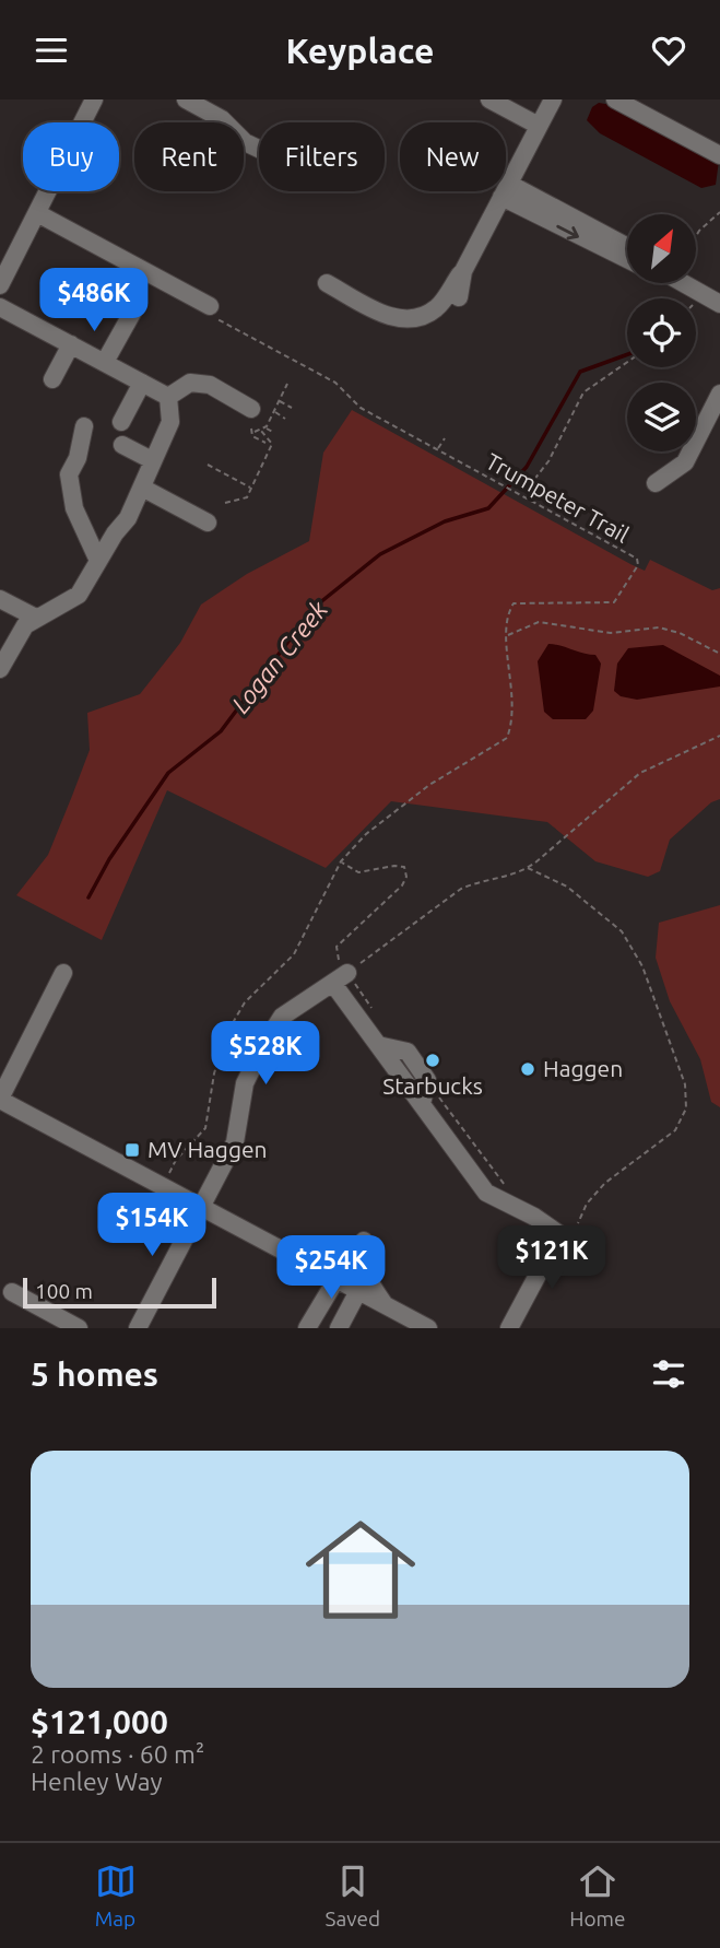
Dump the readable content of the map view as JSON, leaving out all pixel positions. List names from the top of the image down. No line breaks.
{"streets":{"path":["Trumpeter Trail"]},"water":["Logan Creek"],"places":{"other":["Starbucks","Haggen"],"transit":["MV Haggen"]},"scale_bar":"100 m","north":"top right","page":{"header":"Keyplace","chip":["Buy","Rent","Filters","New"],"price":["$486K","$528K","$154K","$121K","$254K"],"scale":"100 m","heading":"5 homes","list":[{"name":"$121,000","note":"2 rooms · 60 m² · Henley Way"}],"tabs":["Map","Saved","Home"]}}
